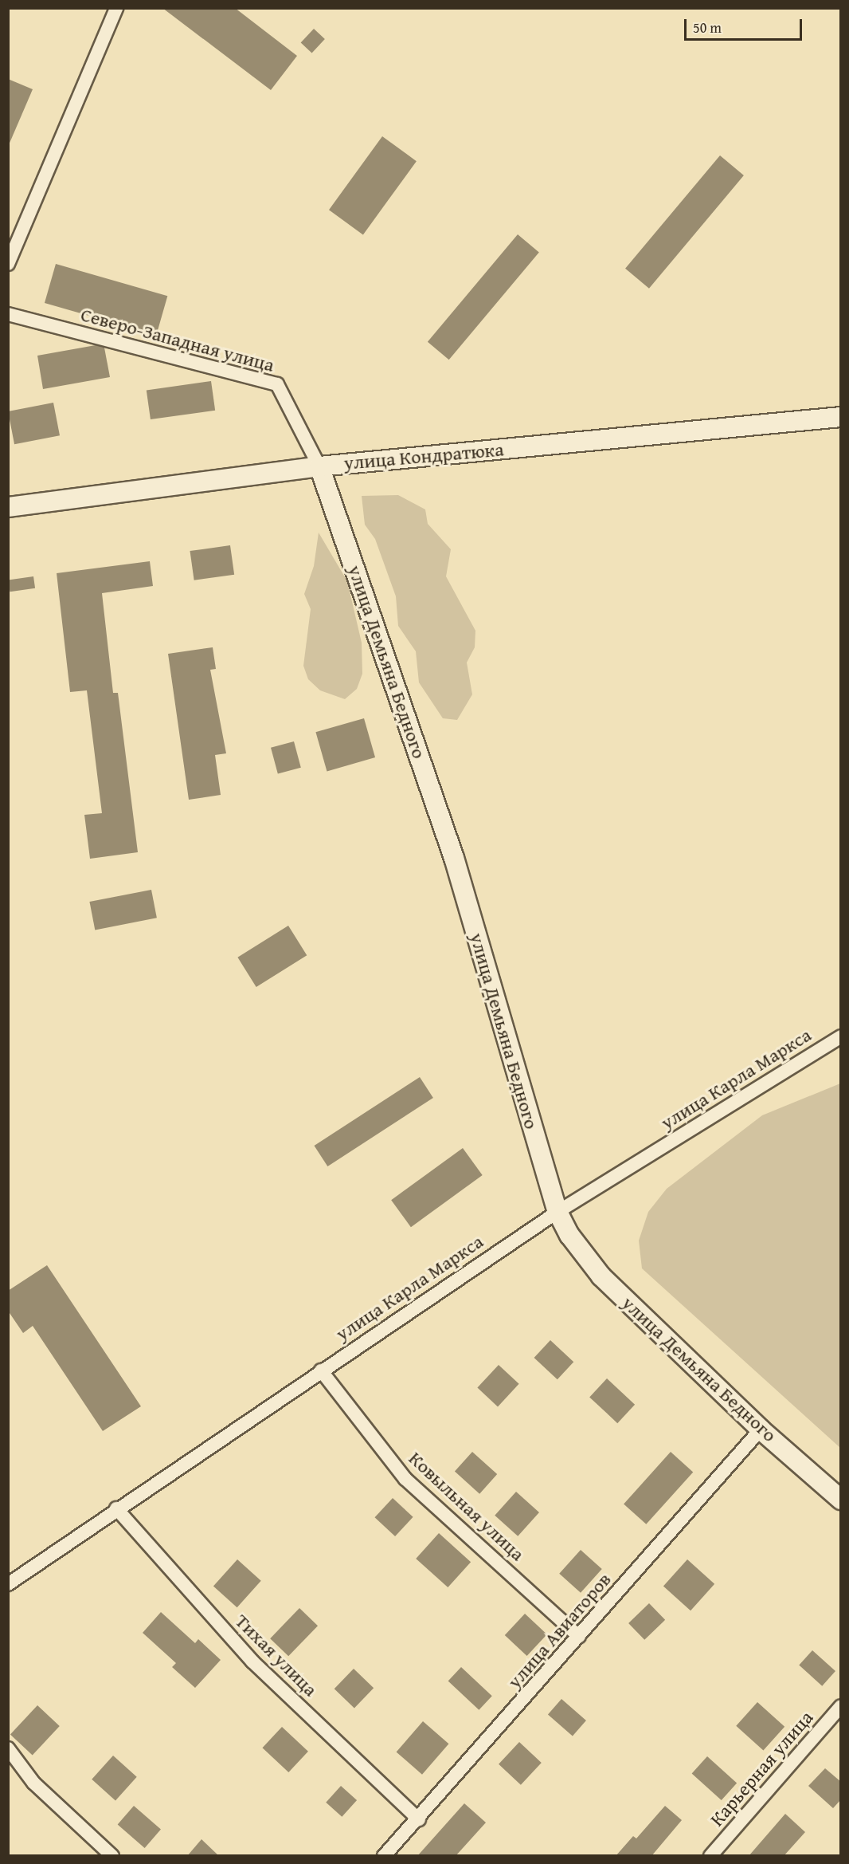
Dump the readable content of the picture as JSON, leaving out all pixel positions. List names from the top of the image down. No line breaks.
{"streets":{"street":["Северо-Западная улица","улица Кондратюка","улица Демьяна Бедного","улица Карла Маркса","Ковыльная улица","улица Авиаторов","Тихая улица","Карьерная улица"]},"crossings":[["Северо-Западная улица","улица Кондратюка"],["Северо-Западная улица","улица Демьяна Бедного"],["улица Кондратюка","улица Демьяна Бедного"],["улица Демьяна Бедного","улица Карла Маркса"],["улица Демьяна Бедного","улица Авиаторов"],["улица Карла Маркса","Ковыльная улица"],["улица Карла Маркса","Тихая улица"],["Ковыльная улица","улица Авиаторов"],["улица Авиаторов","Тихая улица"]],"scale_bar":"50 m"}
